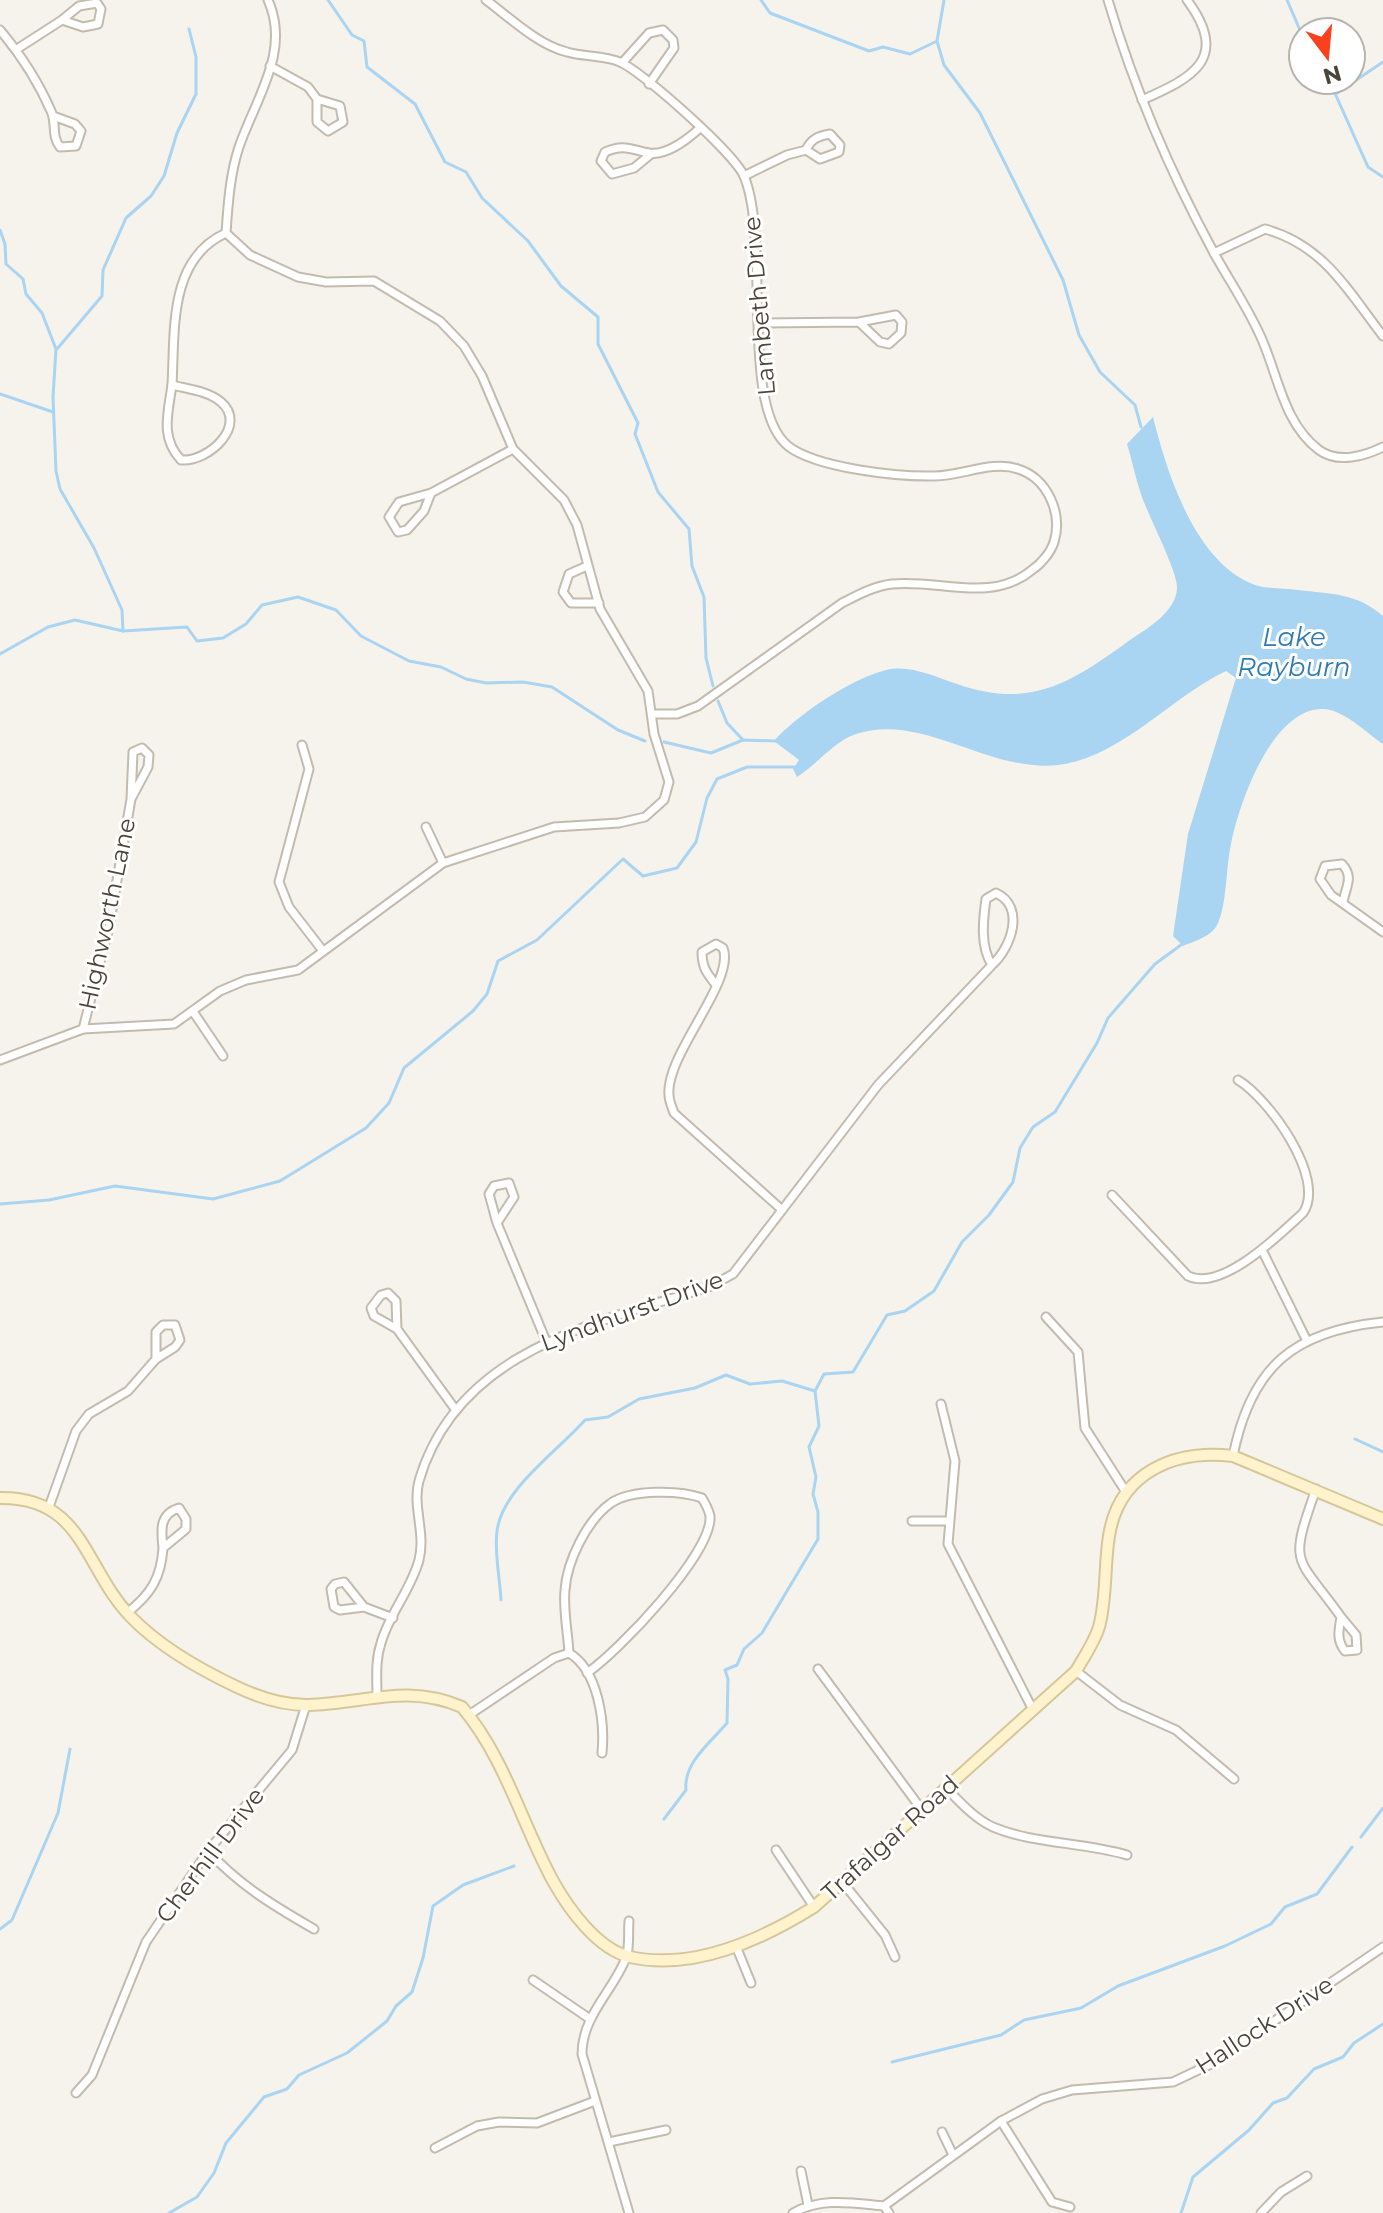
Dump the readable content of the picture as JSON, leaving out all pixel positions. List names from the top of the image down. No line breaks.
{"streets":{"street":["Lambeth Drive","Highworth Lane","Lyndhurst Drive","Trafalgar Road","Cherhill Drive","Hallock Drive"]},"water":["Lake Rayburn"],"north":"bottom"}
